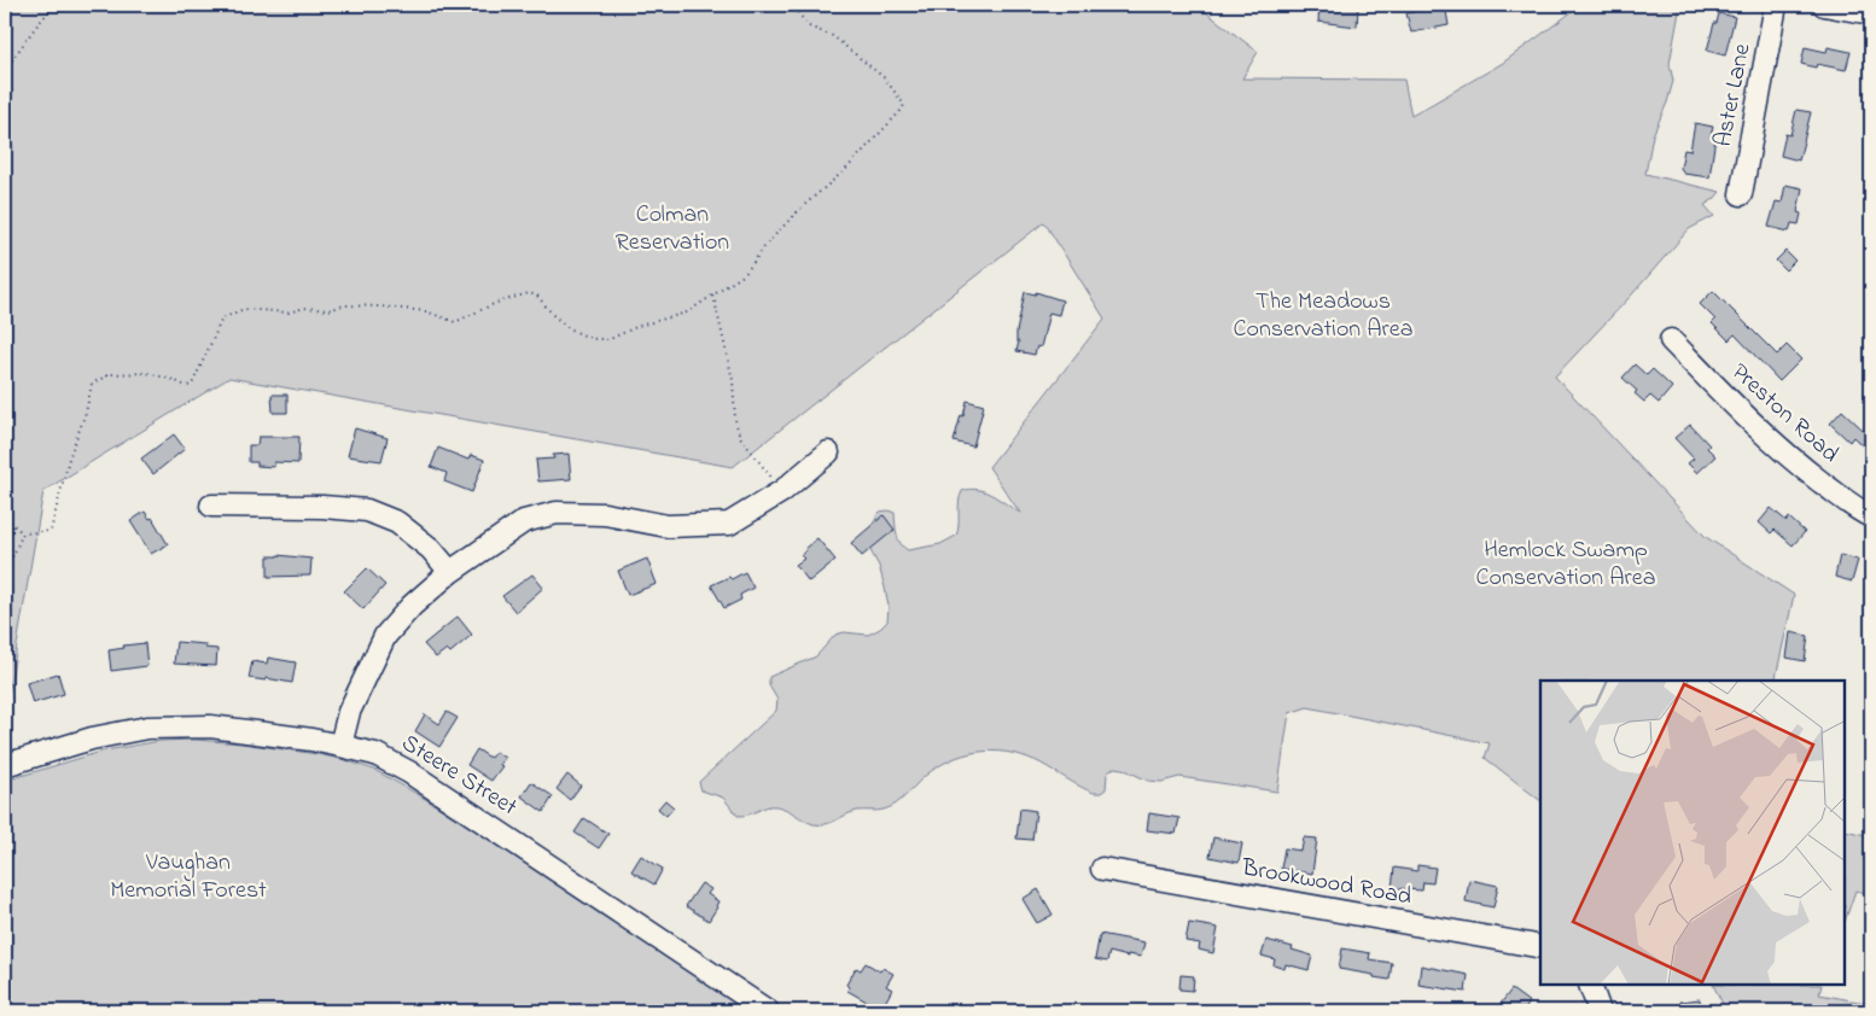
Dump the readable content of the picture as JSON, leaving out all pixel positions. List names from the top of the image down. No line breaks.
{"streets":{"street":["Aster Lane","Preston Road","Steere Street","Brookwood Road"]},"parks":["Colman Reservation","The Meadows Conservation Area","Hemlock Swamp Conservation Area","Vaughan Memorial Forest"]}
